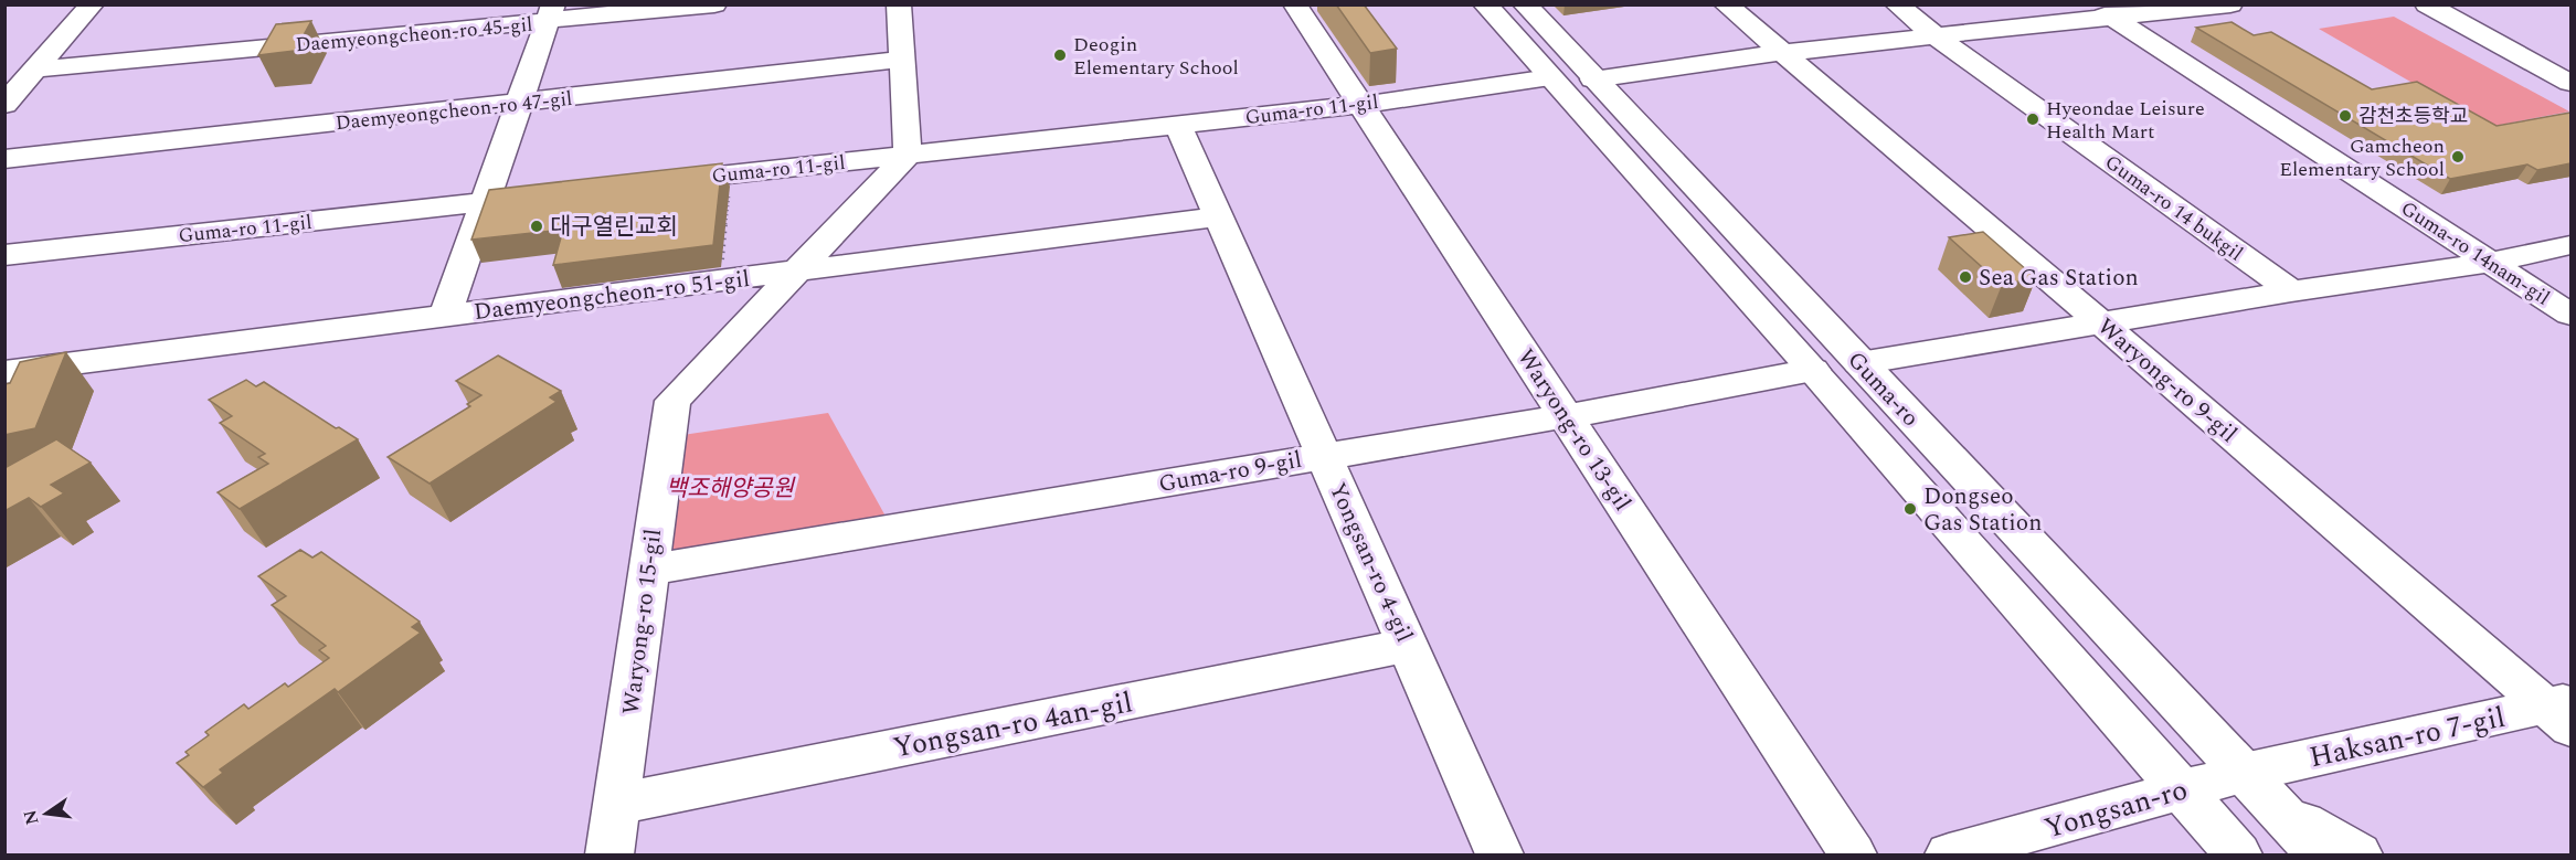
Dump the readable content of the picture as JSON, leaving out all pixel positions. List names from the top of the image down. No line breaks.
{"streets":{"street":["Daemyeongcheon-ro 45-gil","Guma-ro 11-gil","Daemyeongcheon-ro 47-gil","Guma-ro 14 bukgil","Guma-ro 14nam-gil","Daemyeongcheon-ro 51-gil","Waryong-ro 9-gil","Guma-ro","Waryong-ro 13-gil","Guma-ro 9-gil","Yongsan-ro 4-gil","Waryong-ro 15-gil","Yongsan-ro 4an-gil","Haksan-ro 7-gil","Yongsan-ro"]},"crossings":[["Guma-ro 11-gil","Guma-ro"],["Guma-ro 11-gil","Waryong-ro 13-gil"],["Guma-ro 11-gil","Yongsan-ro 4-gil"],["Guma-ro 11-gil","Waryong-ro 15-gil"],["Daemyeongcheon-ro 51-gil","Yongsan-ro 4-gil"],["Daemyeongcheon-ro 51-gil","Waryong-ro 15-gil"],["Waryong-ro 9-gil","Haksan-ro 7-gil"],["Guma-ro","Guma-ro 9-gil"],["Guma-ro","Haksan-ro 7-gil"],["Guma-ro","Yongsan-ro"],["Waryong-ro 13-gil","Guma-ro 9-gil"],["Guma-ro 9-gil","Yongsan-ro 4-gil"],["Guma-ro 9-gil","Waryong-ro 15-gil"],["Yongsan-ro 4-gil","Yongsan-ro 4an-gil"],["Waryong-ro 15-gil","Yongsan-ro 4an-gil"],["Haksan-ro 7-gil","Yongsan-ro"]],"parks":["백조해양공원"],"places":["Deogin Elementary School","감천초등학교","Hyeondae Leisure Health Mart","Gamcheon Elementary School","대구열린교회","Sea Gas Station","Dongseo Gas Station"],"north":"left"}
